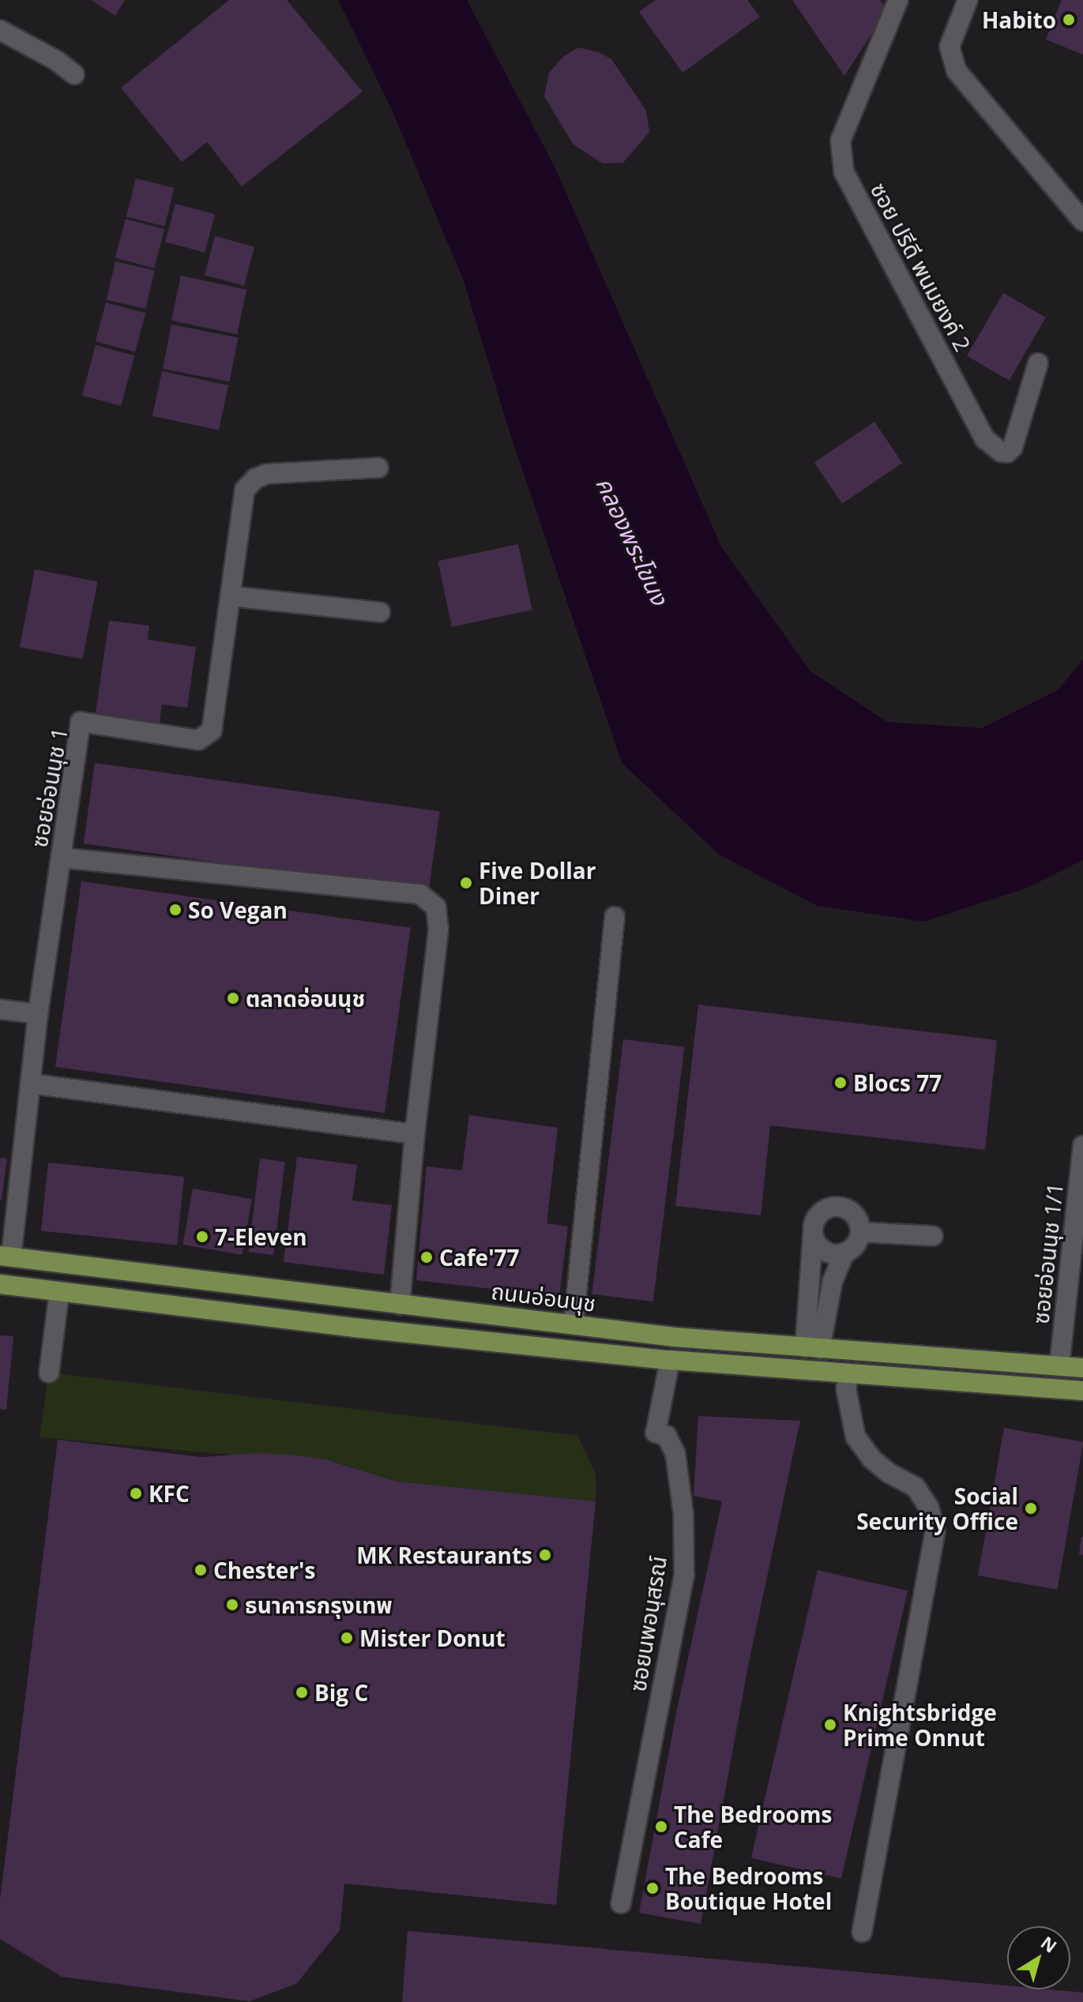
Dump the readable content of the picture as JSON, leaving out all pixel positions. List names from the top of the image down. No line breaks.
{"streets":{"main road":["ถนนอ่อนนุช"],"street":["ซอย ปรีดี พนมยงค์ 2","ซอยอ่อนนุช 1","ซอยอ่อนนุช 1/1","ซอยนพอนุสรณ์"]},"crossings":[["ซอยอ่อนนุช 1","ถนนอ่อนนุช"],["ซอยอ่อนนุช 1/1","ถนนอ่อนนุช"]],"water":["คลองพระโขนง"],"places":["Habito","Five Dollar Diner","So Vegan","ตลาดอ่อนนุช","Blocs 77","7-Eleven","Cafe'77","KFC","Social Security Office","MK Restaurants","Chester's","ธนาคารกรุงเทพ","Mister Donut","Big C","Knightsbridge Prime Onnut","The Bedrooms Cafe","The Bedrooms Boutique Hotel"],"north":"top right"}
